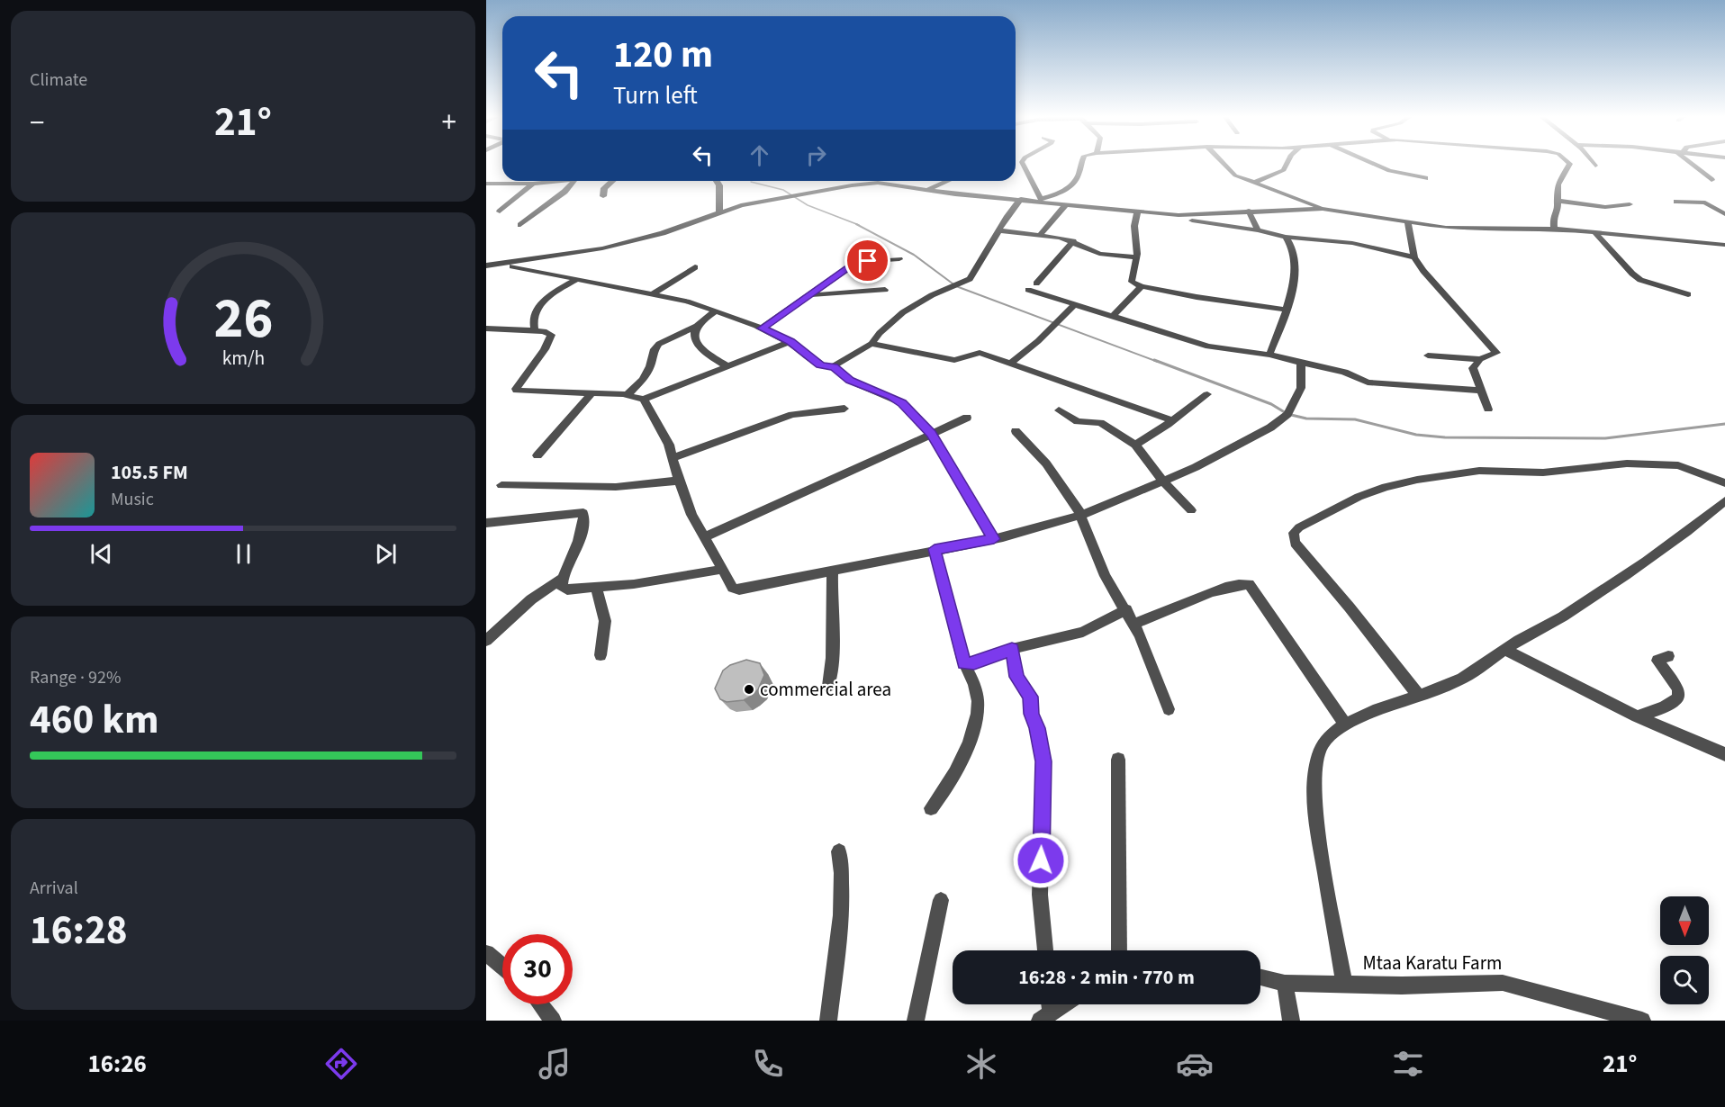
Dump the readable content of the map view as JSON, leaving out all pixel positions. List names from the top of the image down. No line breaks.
{"streets":{"street":["Mtaa Karatu Farm"]},"places":["commercial area"],"north":"bottom","page":{"tile":["Climate",["Range · 92%","460 km"],["Arrival","16:28"]],"turn":["120 m","Turn left"],"heat":["−","21°","+"],"song":["105.5 FM","Music"],"limit":"30","trip":"16:28 · 2 min · 770 m","tabs":["16:26","21°"],"gauge":["26","km/h"]}}
